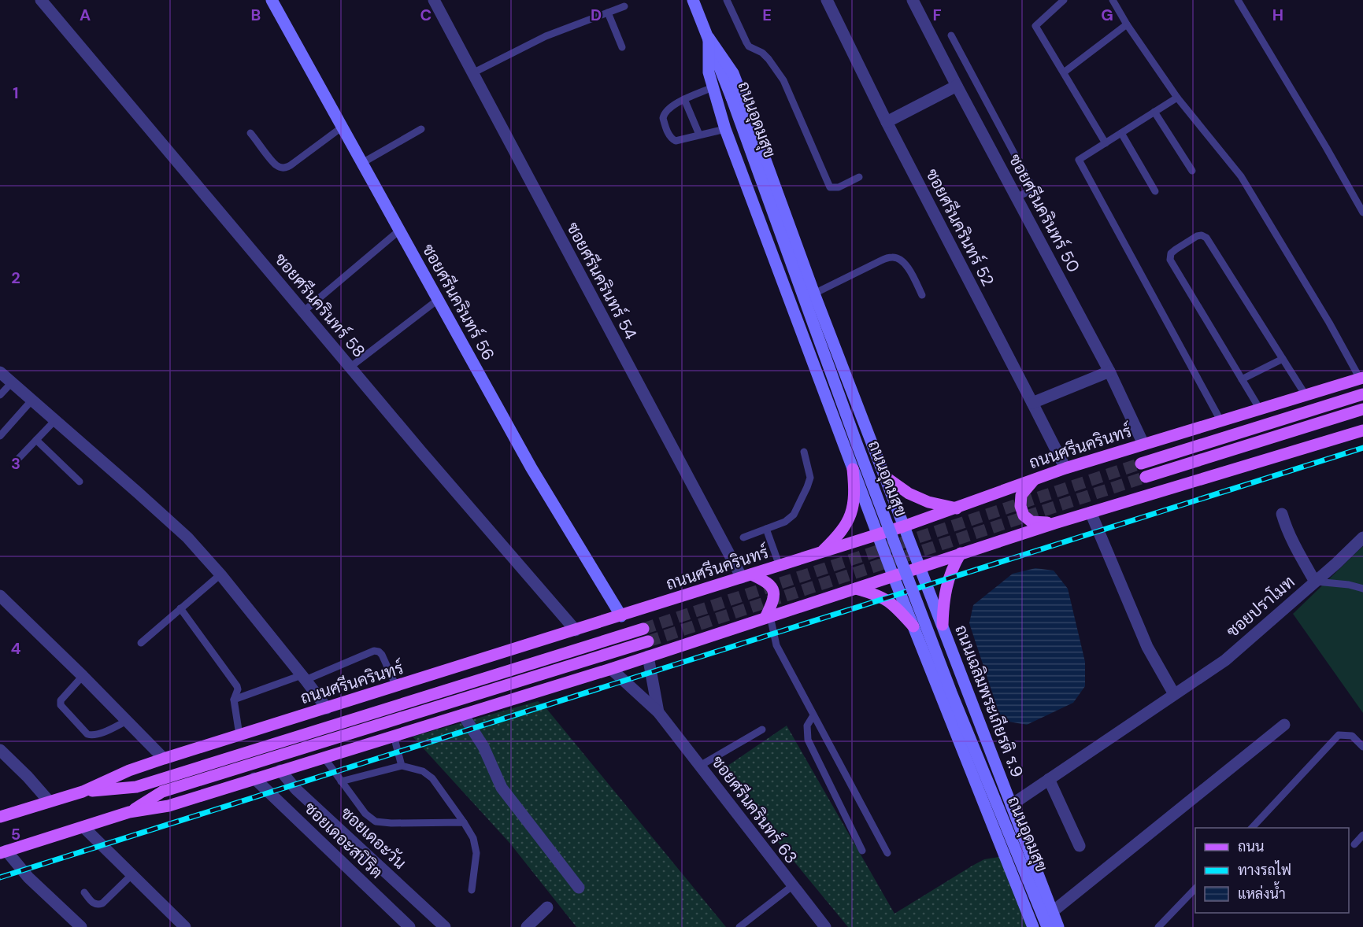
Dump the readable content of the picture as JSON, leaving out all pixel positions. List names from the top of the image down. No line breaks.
{"streets":{"main road":["ถนนอุดมสุข","ซอยศรีนครินทร์ 56","ถนนศรีนครินทร์","ถนนเฉลิมพระเกียรติ ร.9"],"street":["ซอยศรีนครินทร์ 50","ซอยศรีนครินทร์ 52","ซอยศรีนครินทร์ 54","ซอยศรีนครินทร์ 58","ซอยปราโมท","ซอยศรีนครินทร์ 63","ซอยเดอะวัน","ซอยเดอะสปิริต"]},"crossings":[["ถนนอุดมสุข","ถนนศรีนครินทร์"],["ถนนอุดมสุข","ถนนเฉลิมพระเกียรติ ร.9"],["ซอยศรีนครินทร์ 50","ถนนศรีนครินทร์"],["ซอยศรีนครินทร์ 52","ถนนศรีนครินทร์"],["ซอยศรีนครินทร์ 54","ถนนศรีนครินทร์"],["ซอยศรีนครินทร์ 56","ถนนศรีนครินทร์"],["ซอยศรีนครินทร์ 58","ถนนศรีนครินทร์"],["ซอยปราโมท","ถนนเฉลิมพระเกียรติ ร.9"]],"legend":["ถนน","ทางรถไฟ","แหล่งน้ำ"],"grid":{"columns":["A","B","C","D","E","F","G","H"],"rows":["1","2","3","4","5"]}}
